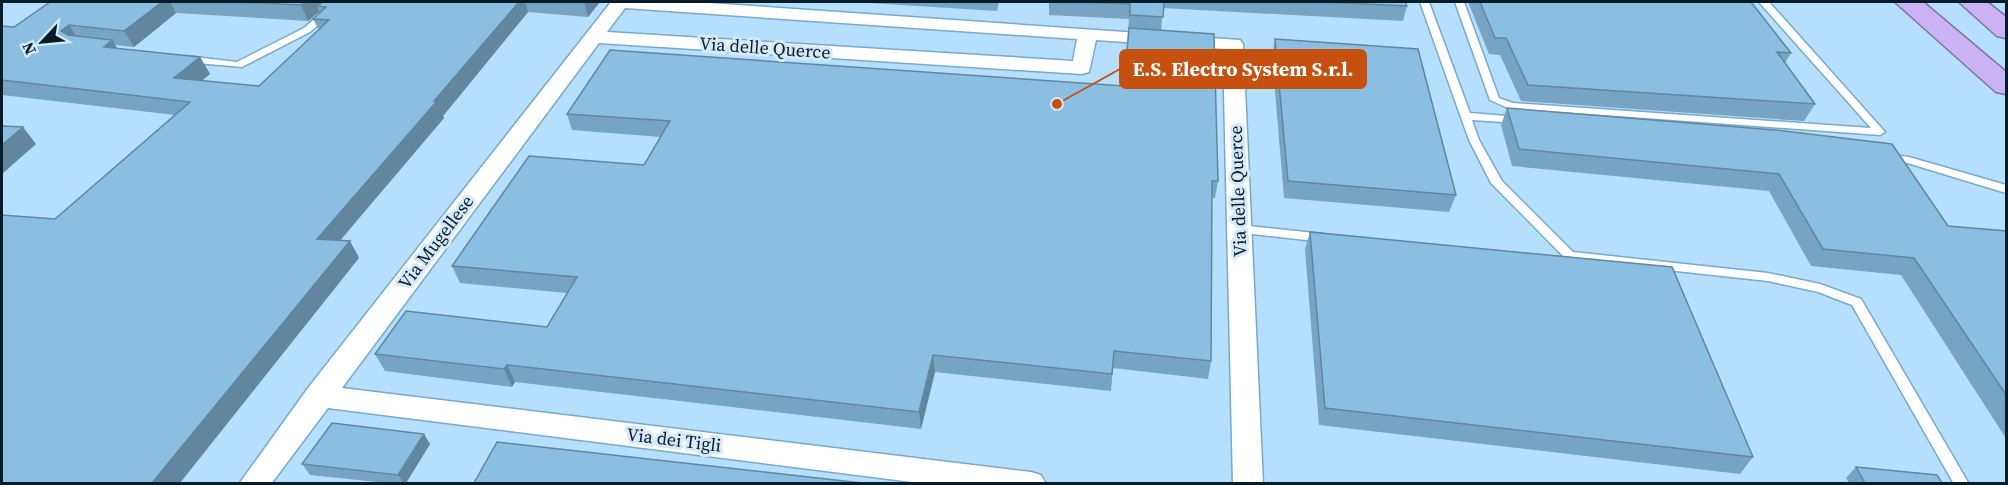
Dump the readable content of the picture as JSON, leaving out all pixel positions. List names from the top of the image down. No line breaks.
{"streets":{"street":["Via delle Querce","Via Mugellese","Via dei Tigli"]},"crossings":[["Via delle Querce","Via Mugellese"],["Via Mugellese","Via dei Tigli"]],"places":["E.S. Electro System S.r.l."],"north":"bottom left"}
